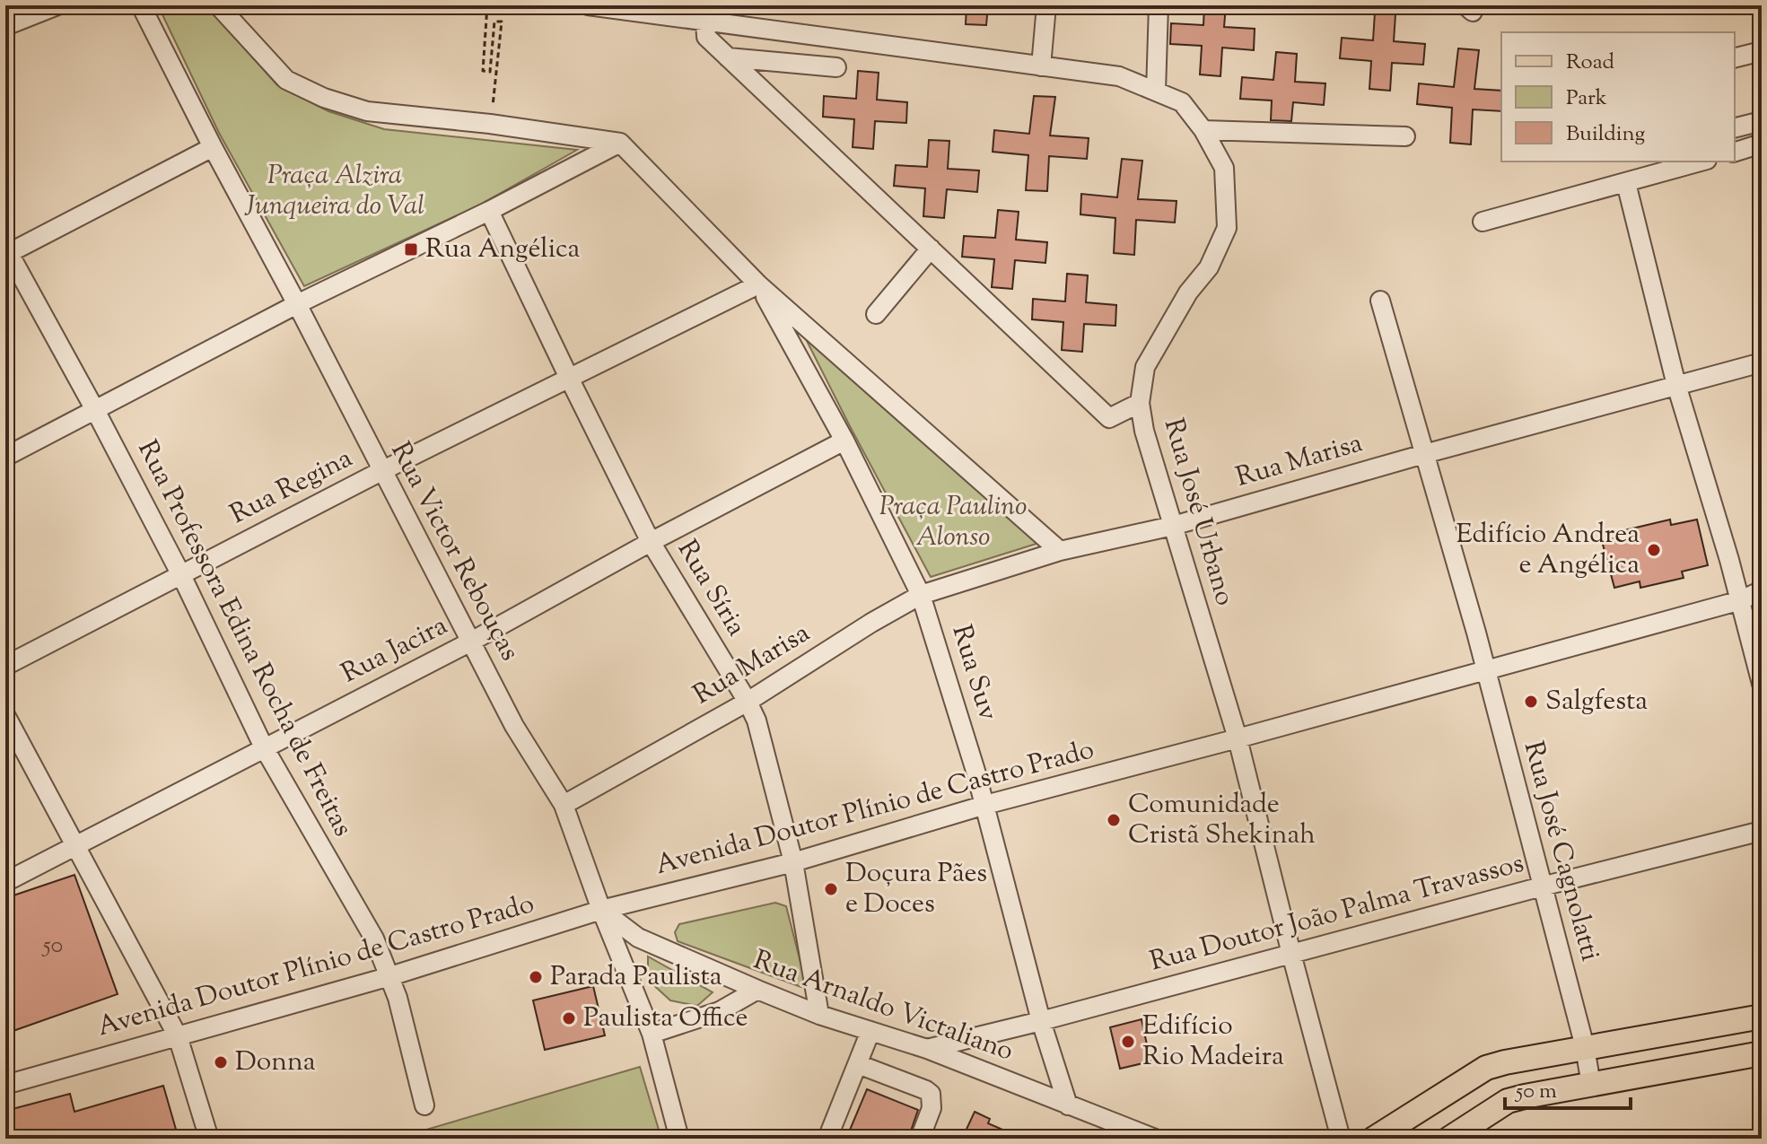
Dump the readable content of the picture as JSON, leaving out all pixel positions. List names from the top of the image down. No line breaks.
{"streets":{"street":["Rua Marisa","Rua Regina","Rua José Urbano","Rua Victor Rebouças","Rua Síria","Rua Professora Edina Rocha de Freitas","Rua Jacira","Rua Suv","Avenida Doutor Plínio de Castro Prado","Rua José Cagnolatti","Rua Doutor João Palma Travassos","Rua Arnaldo Victaliano"]},"crossings":[["Rua Marisa","Rua José Urbano"],["Rua Marisa","Rua Victor Rebouças"],["Rua Marisa","Rua Síria"],["Rua Marisa","Rua Suv"],["Rua Marisa","Rua José Cagnolatti"],["Rua Regina","Rua Victor Rebouças"],["Rua Regina","Rua Síria"],["Rua Regina","Rua Professora Edina Rocha de Freitas"],["Rua Regina","Rua Suv"],["Rua José Urbano","Avenida Doutor Plínio de Castro Prado"],["Rua José Urbano","Rua Doutor João Palma Travassos"],["Rua Victor Rebouças","Rua Jacira"],["Rua Victor Rebouças","Avenida Doutor Plínio de Castro Prado"],["Rua Victor Rebouças","Rua Arnaldo Victaliano"],["Rua Síria","Rua Jacira"],["Rua Síria","Avenida Doutor Plínio de Castro Prado"],["Rua Síria","Rua Arnaldo Victaliano"],["Rua Professora Edina Rocha de Freitas","Rua Jacira"],["Rua Professora Edina Rocha de Freitas","Avenida Doutor Plínio de Castro Prado"],["Rua Jacira","Rua Suv"],["Rua Suv","Avenida Doutor Plínio de Castro Prado"],["Rua Suv","Rua Doutor João Palma Travassos"],["Rua Suv","Rua Arnaldo Victaliano"],["Avenida Doutor Plínio de Castro Prado","Rua José Cagnolatti"],["Avenida Doutor Plínio de Castro Prado","Rua Arnaldo Victaliano"],["Rua José Cagnolatti","Rua Doutor João Palma Travassos"],["Rua Doutor João Palma Travassos","Rua Arnaldo Victaliano"]],"parks":["Praça Alzira Junqueira do Val","Praça Paulino Alonso"],"places":{"transit":["Rua Angélica"],"other":["Edifício Andrea e Angélica","Salgfesta","Comunidade Cristã Shekinah","Doçura Pães e Doces","Parada Paulista","Paulista Office","Edifício Rio Madeira","Donna"]},"house_numbers":["50"],"legend":["Road","Park","Building"],"scale_bar":"50 m"}
